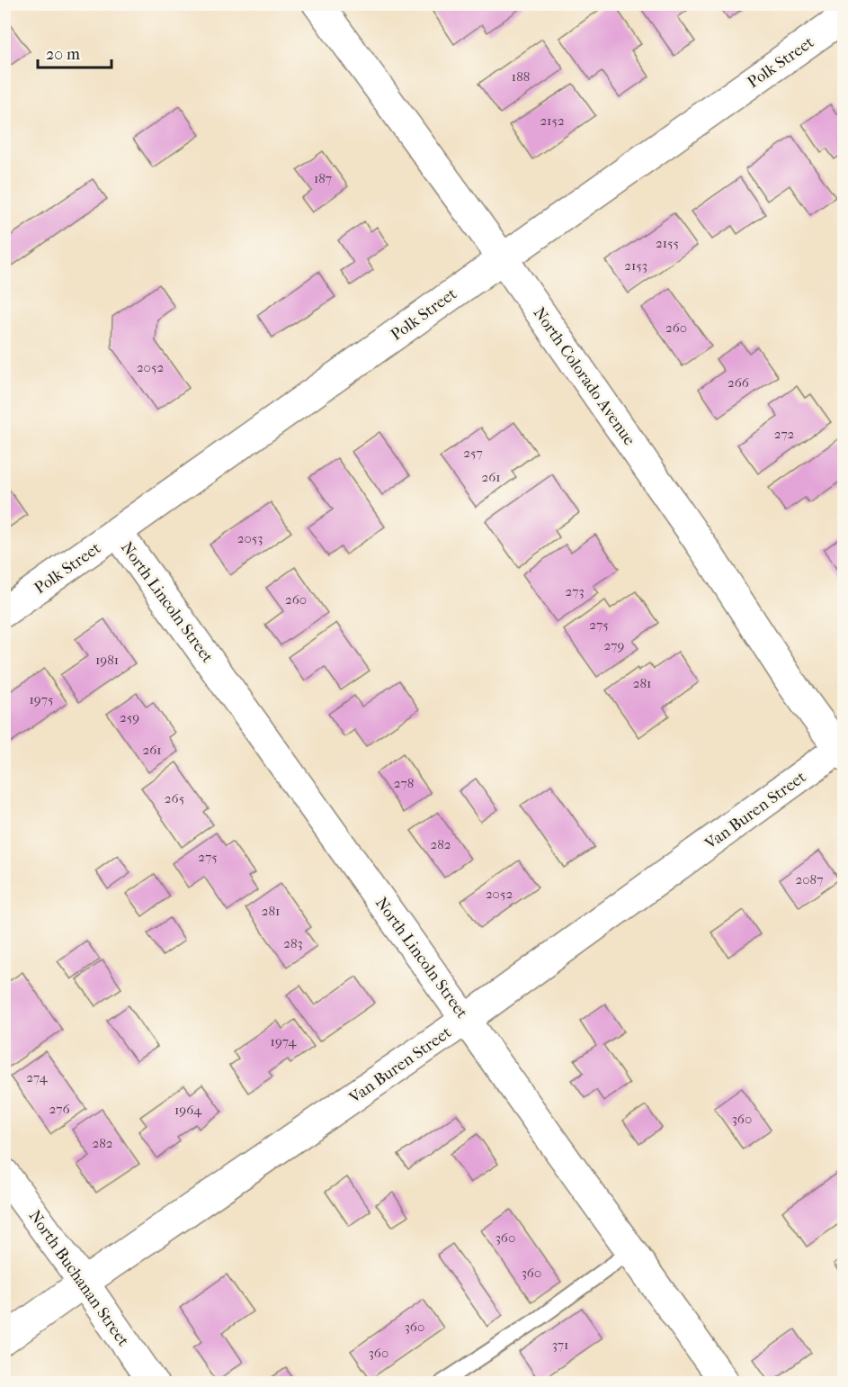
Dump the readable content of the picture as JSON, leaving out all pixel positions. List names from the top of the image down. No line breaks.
{"streets":{"street":["Polk Street","North Colorado Avenue","North Lincoln Street","Van Buren Street","North Buchanan Street"]},"crossings":[["Polk Street","North Colorado Avenue"],["Polk Street","North Lincoln Street"],["North Colorado Avenue","Van Buren Street"],["North Lincoln Street","Van Buren Street"],["Van Buren Street","North Buchanan Street"]],"house_numbers":["188","2152","187","2155","2153","260","2052","266","272","257","261","2053","273","260","275","279","1981","281","1975","259","261","278","265","282","275","2087","2052","281","283","1974","274","276","1964","360","282","360","360","360","371","360"],"scale_bar":"20 m"}
